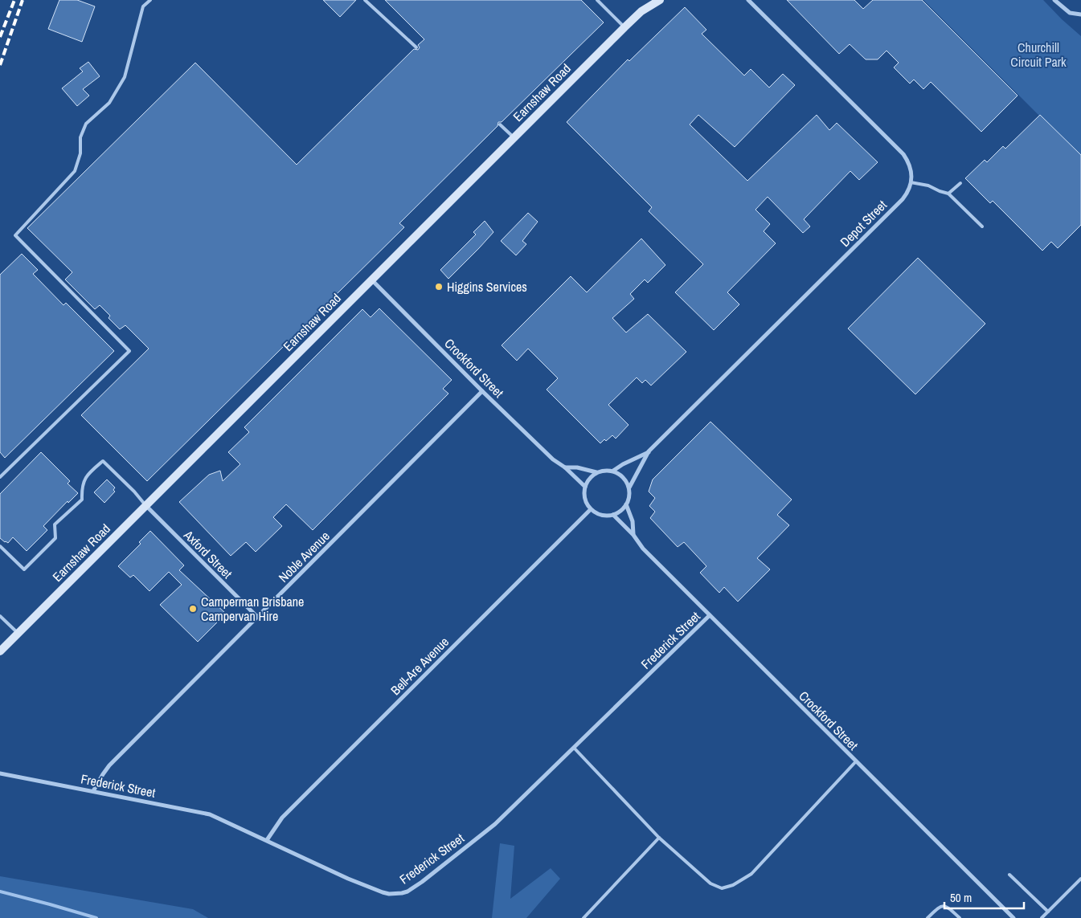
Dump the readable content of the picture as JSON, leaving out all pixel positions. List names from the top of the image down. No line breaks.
{"streets":{"street":["Earnshaw Road","Depot Street","Crockford Street","Axford Street","Noble Avenue","Frederick Street","Bell-Are Avenue"]},"crossings":[["Earnshaw Road","Crockford Street"],["Earnshaw Road","Axford Street"],["Depot Street","Crockford Street"],["Depot Street","Bell-Are Avenue"],["Crockford Street","Noble Avenue"],["Crockford Street","Frederick Street"],["Crockford Street","Bell-Are Avenue"],["Axford Street","Noble Avenue"],["Noble Avenue","Frederick Street"],["Frederick Street","Bell-Are Avenue"]],"parks":["Churchill Circuit Park"],"places":["Higgins Services","Camperman Brisbane Campervan Hire"],"scale_bar":"50 m"}
